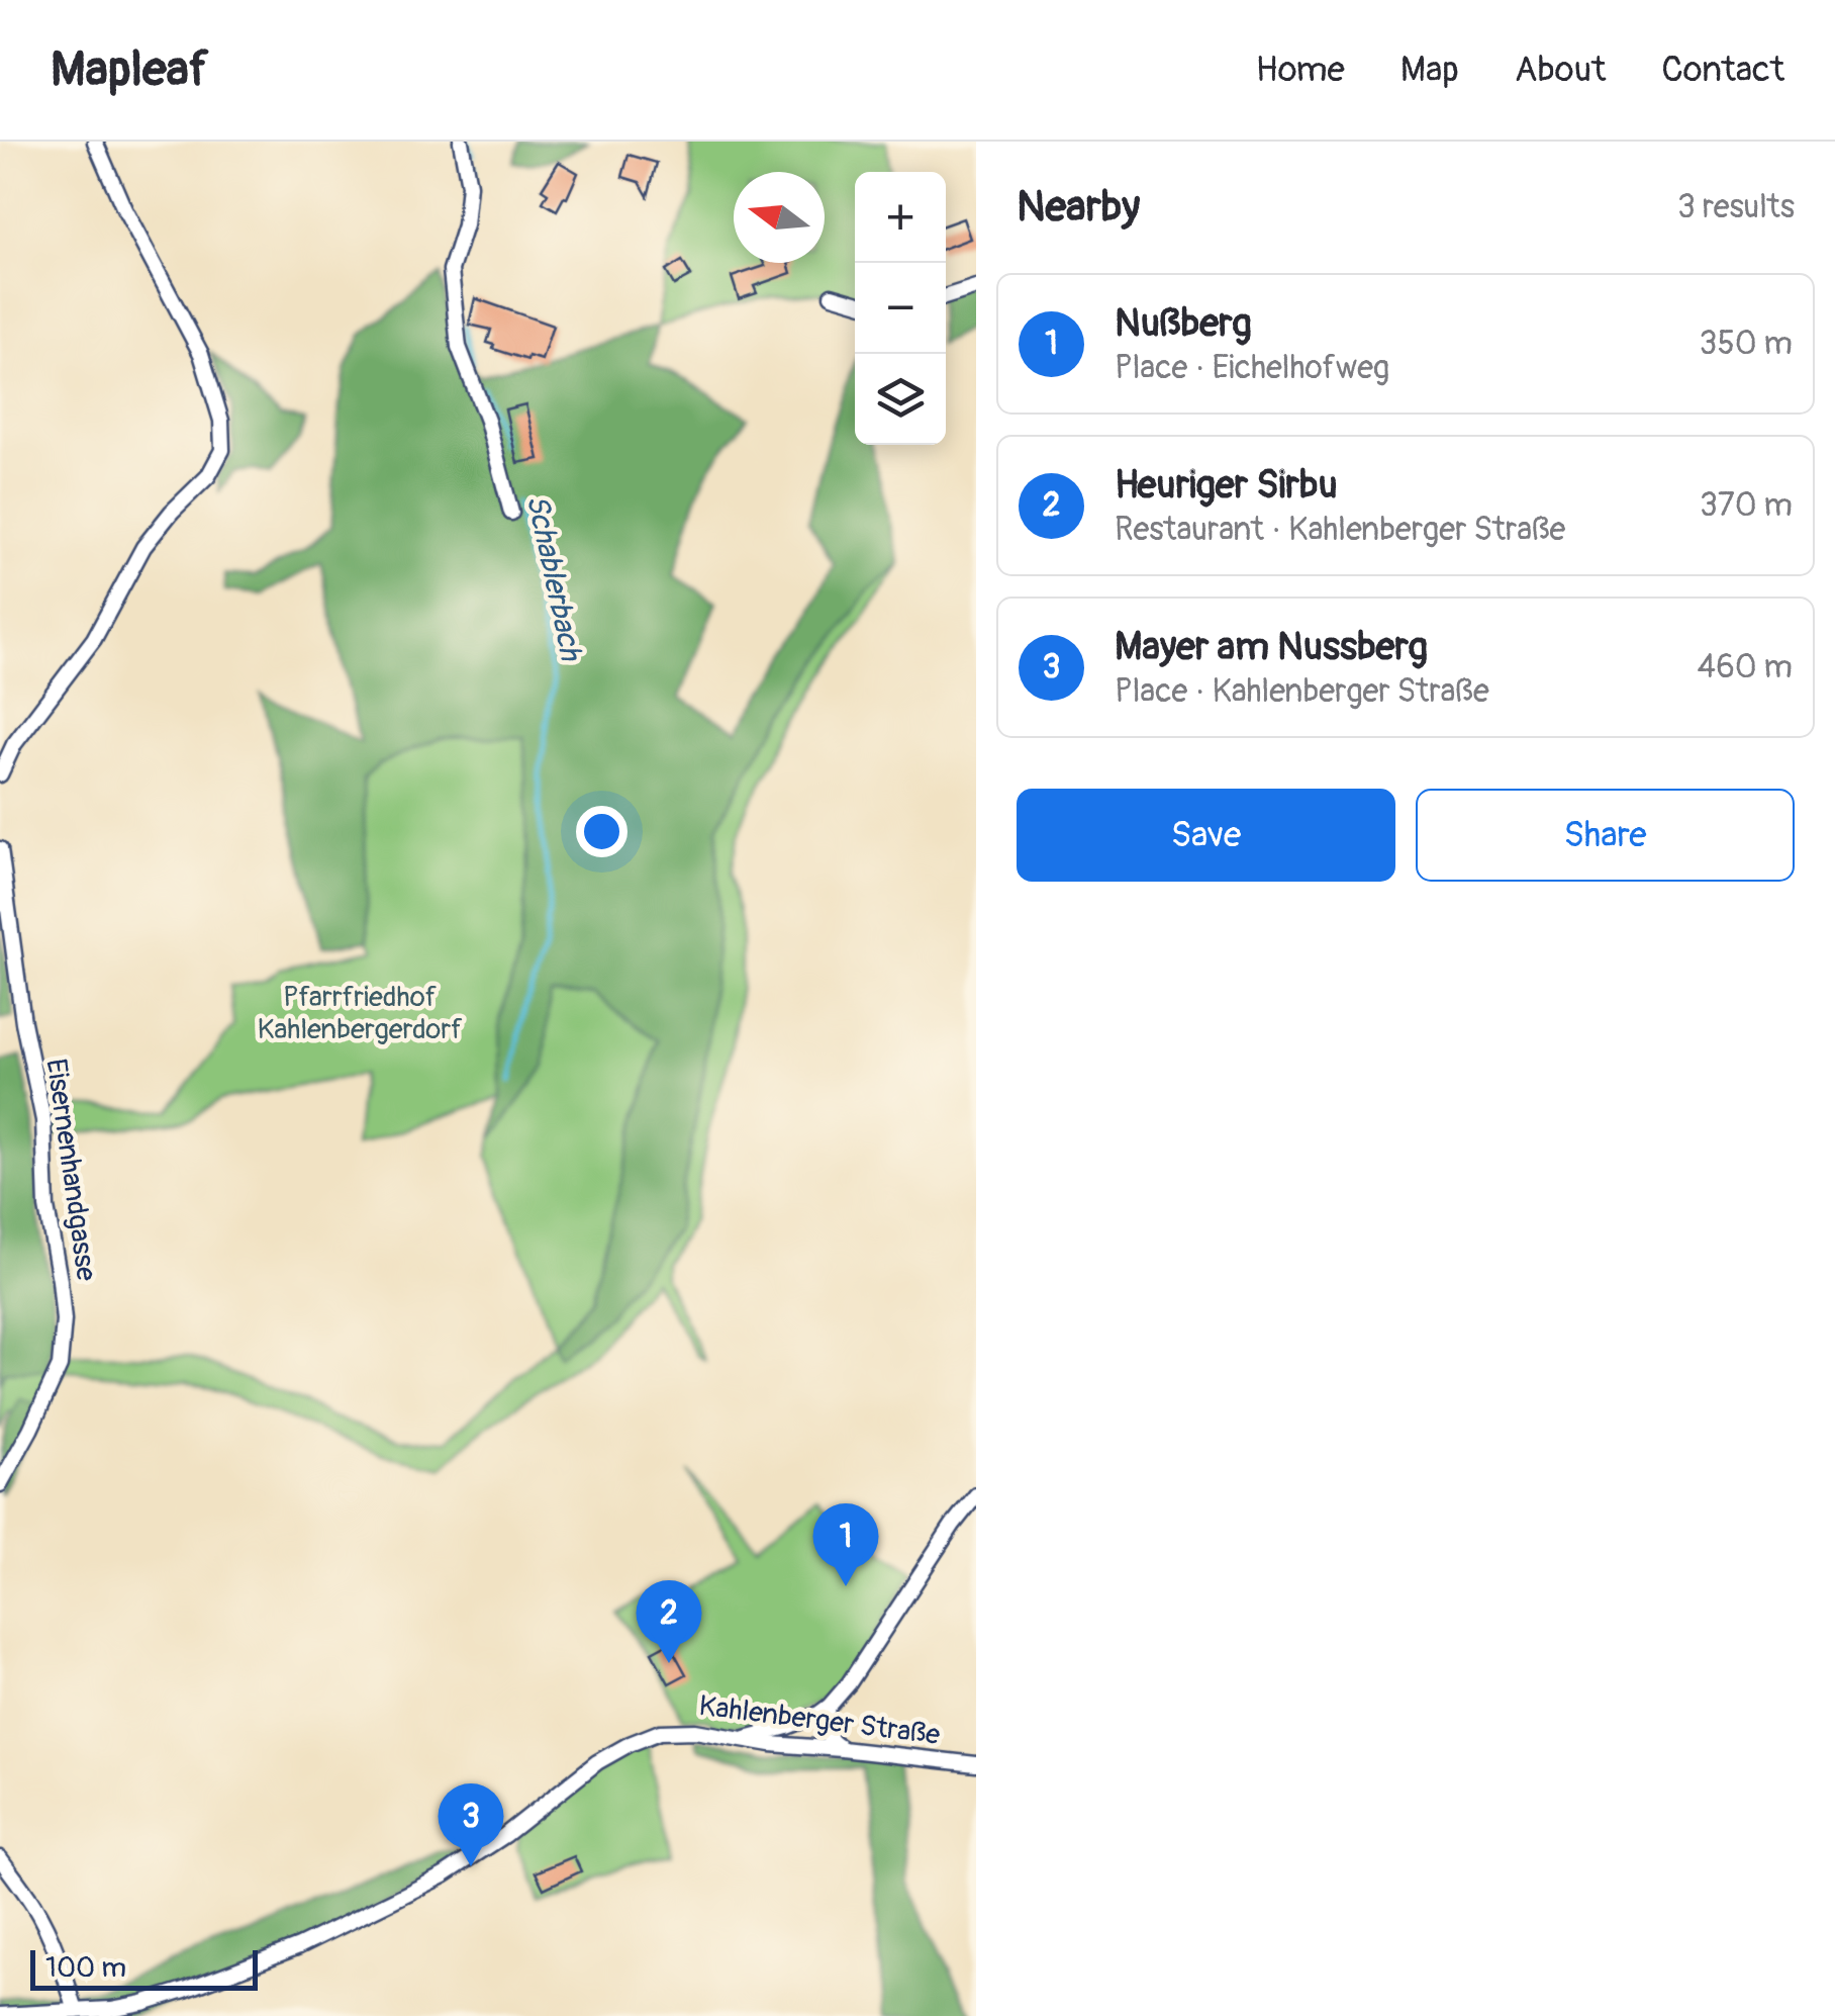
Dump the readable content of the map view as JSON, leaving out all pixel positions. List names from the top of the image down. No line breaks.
{"streets":{"street":["Eisernenhandgasse","Kahlenberger Straße"]},"water":["Schablerbach"],"parks":["Pfarrfriedhof Kahlenbergerdorf"],"scale_bar":"100 m","north":"left","page":{"header":"Mapleaf","nav":["Home","Map","About","Contact"],"heading":["Nearby","3 results"],"map_buttons":["+","−"],"list":[{"mark":"1","name":"Nußberg","note":"Place · Eichelhofweg","value":"350 m"},{"mark":"2","name":"Heuriger Sirbu","note":"Restaurant · Kahlenberger Straße","value":"370 m"},{"mark":"3","name":"Mayer am Nussberg","note":"Place · Kahlenberger Straße","value":"460 m"}],"buttons":["Save","Share"],"pins":["1","2","3"],"scale":"100 m"}}
